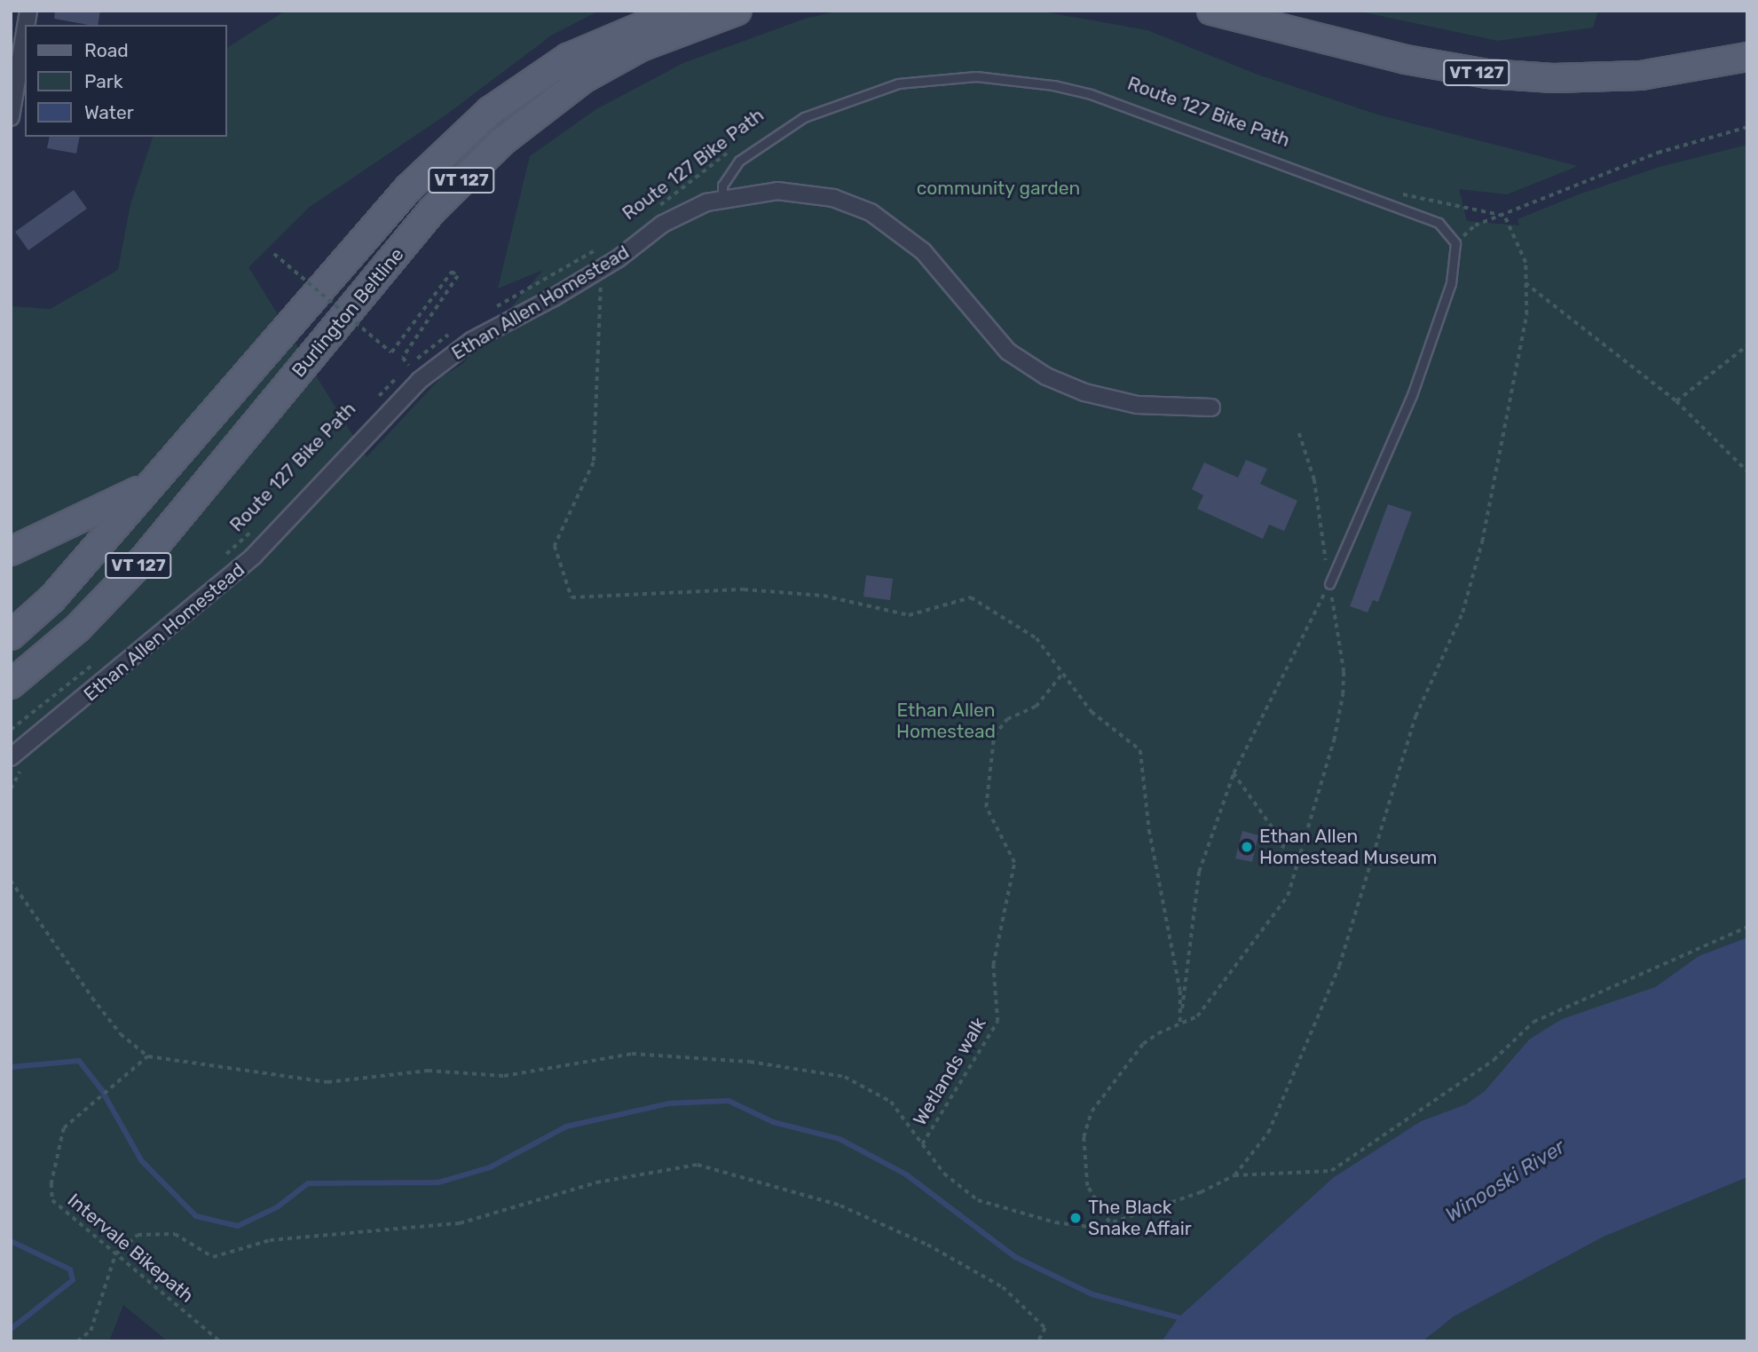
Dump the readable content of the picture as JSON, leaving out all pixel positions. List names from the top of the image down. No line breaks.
{"streets":{"main road":["VT 127","Burlington Beltline"],"street":["Ethan Allen Homestead"],"path":["Route 127 Bike Path","Wetlands walk","Intervale Bikepath"]},"water":["Winooski River"],"parks":["community garden","Ethan Allen Homestead"],"places":["Ethan Allen Homestead Museum","The Black Snake Affair"],"legend":["Road","Park","Water"]}
